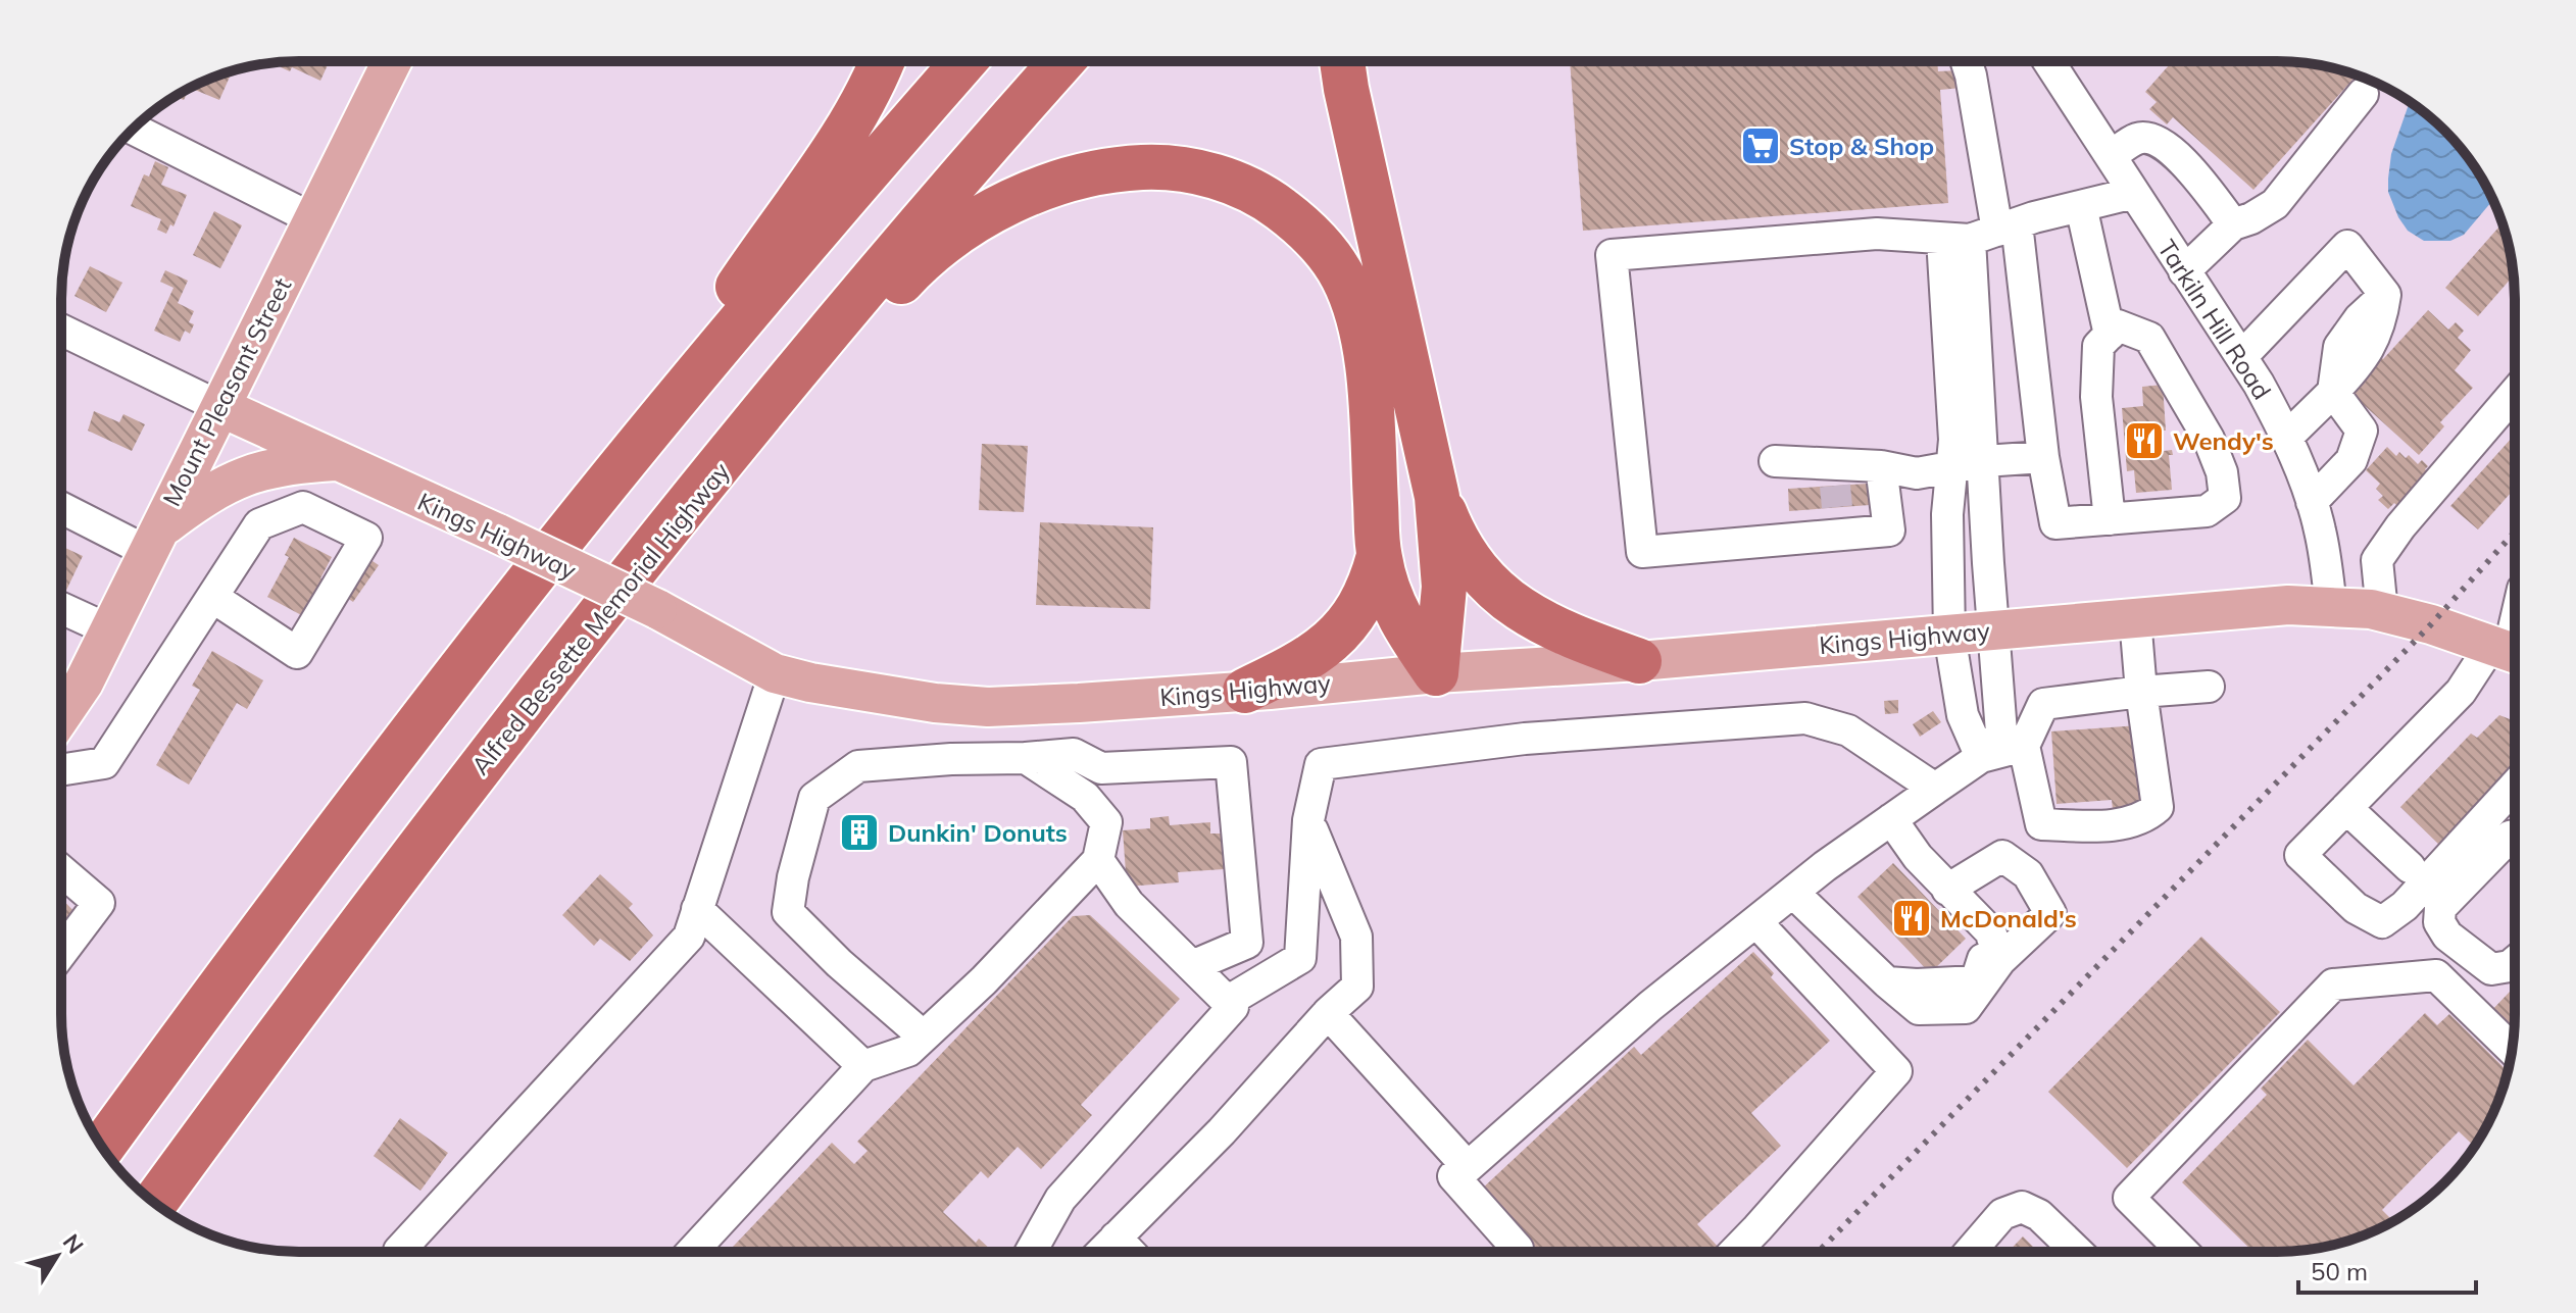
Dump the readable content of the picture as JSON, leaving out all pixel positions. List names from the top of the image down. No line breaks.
{"streets":{"highway":["Alfred Bessette Memorial Highway"],"main road":["Mount Pleasant Street","Kings Highway"],"street":["Tarkiln Hill Road"]},"crossings":[["Tarkiln Hill Road","Kings Highway"],["Mount Pleasant Street","Kings Highway"]],"places":{"supermarket":["Stop & Shop"],"restaurant":["Wendy's","McDonald's"],"building":["Dunkin' Donuts"]},"scale_bar":"50 m","north":"top right"}
